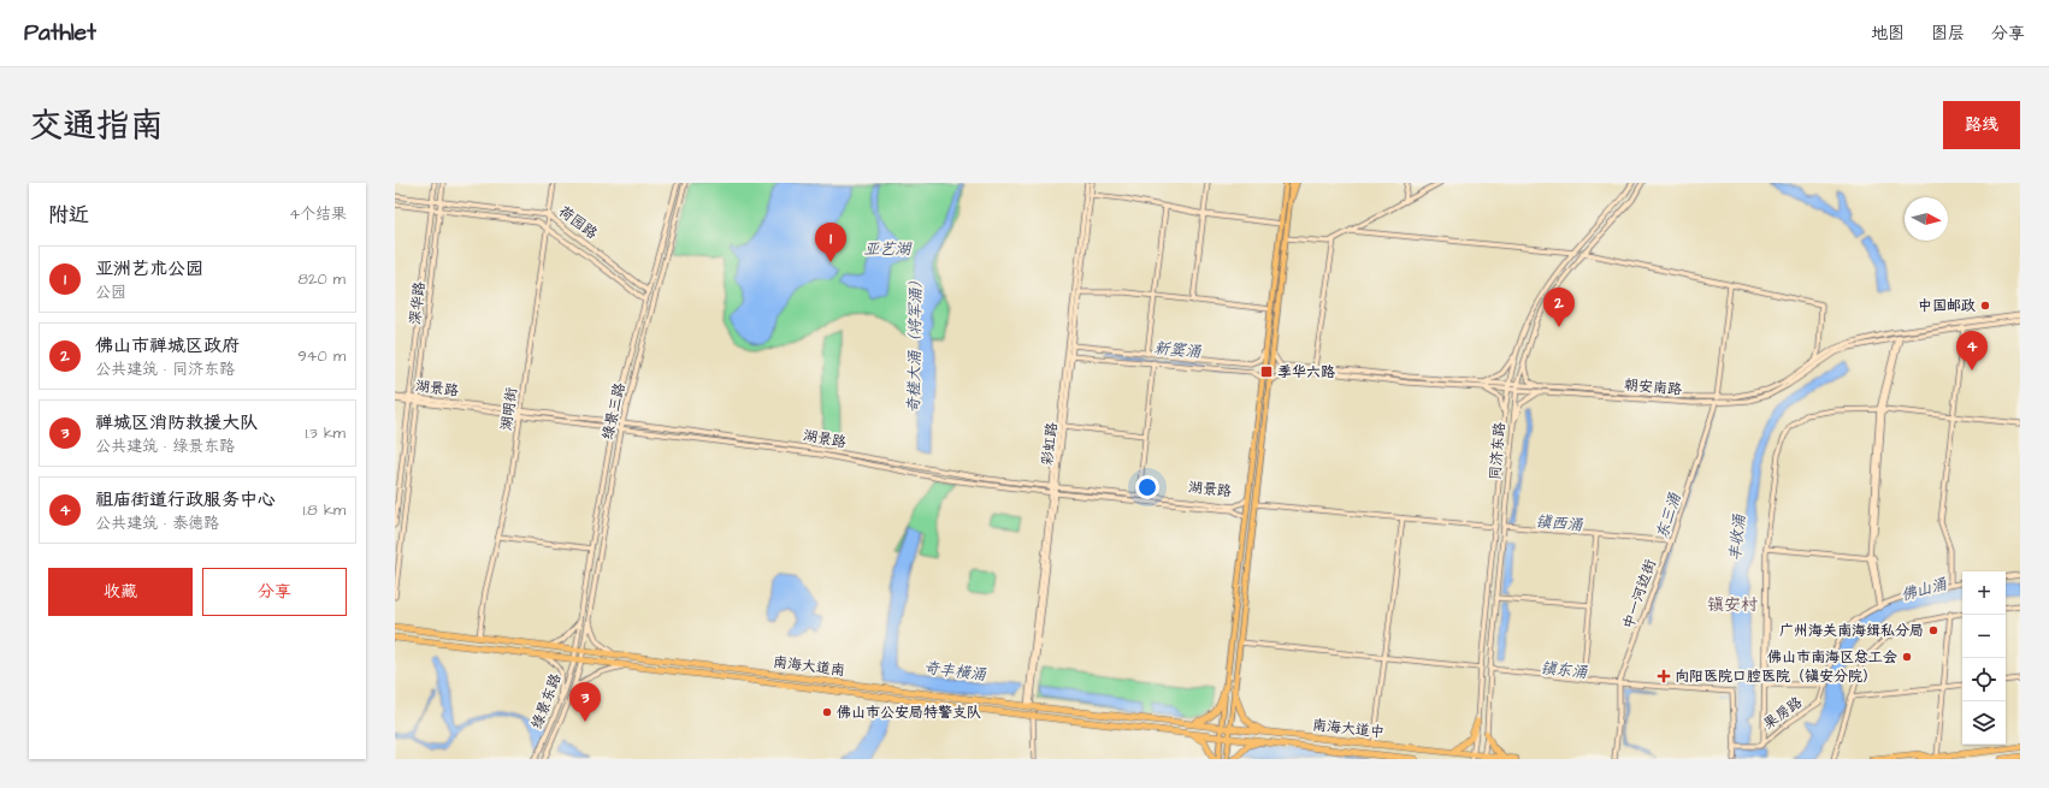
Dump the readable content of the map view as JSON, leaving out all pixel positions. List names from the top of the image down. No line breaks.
{"streets":{"highway":["南海大道南","南海大道中"],"street":["荷园路","深华路","朝安南路","湖景路","湖明街","绿景三路","彩虹路","同济东路","中一河边街","绿景东路","果房路"]},"crossings":[["荷园路","深华路"],["荷园路","湖明街"],["荷园路","绿景三路"],["深华路","湖景路"],["朝安南路","同济东路"],["朝安南路","中一河边街"],["湖景路","湖明街"],["湖景路","绿景三路"],["湖景路","彩虹路"],["湖明街","南海大道南"],["绿景三路","南海大道南"],["绿景三路","绿景东路"],["彩虹路","南海大道南"],["同济东路","南海大道中"],["南海大道南","绿景东路"],["南海大道南","南海大道中"]],"districts":["镇安村"],"water":["亚艺湖","奇槎大涌（将军涌）","新窦涌","东三涌","镇西涌","丰收涌","佛山涌","镇东涌","奇丰横涌"],"places":{"other":["中国邮政","广州海关南海缉私分局","佛山市南海区总工会","佛山市公安局特警支队"],"transit":["季华六路"],"health":["向阳医院口腔医院（镇安分院）"]},"north":"right","page":{"header":"Pathlet","nav":["地图","图层","分享"],"title":"交通指南","buttons":["路线",["收藏","分享"]],"heading":["附近","4个结果"],"pins":["1","2","4","3"],"list":[{"mark":"1","name":"亚洲艺术公园","note":"公园","value":"820 m"},{"mark":"2","name":"佛山市禅城区政府","note":"公共建筑 · 同济东路","value":"940 m"},{"mark":"3","name":"禅城区消防救援大队","note":"公共建筑 · 绿景东路","value":"1.3 km"},{"mark":"4","name":"祖庙街道行政服务中心","note":"公共建筑 · 泰德路","value":"1.8 km"}],"map_buttons":["+","−"]}}
